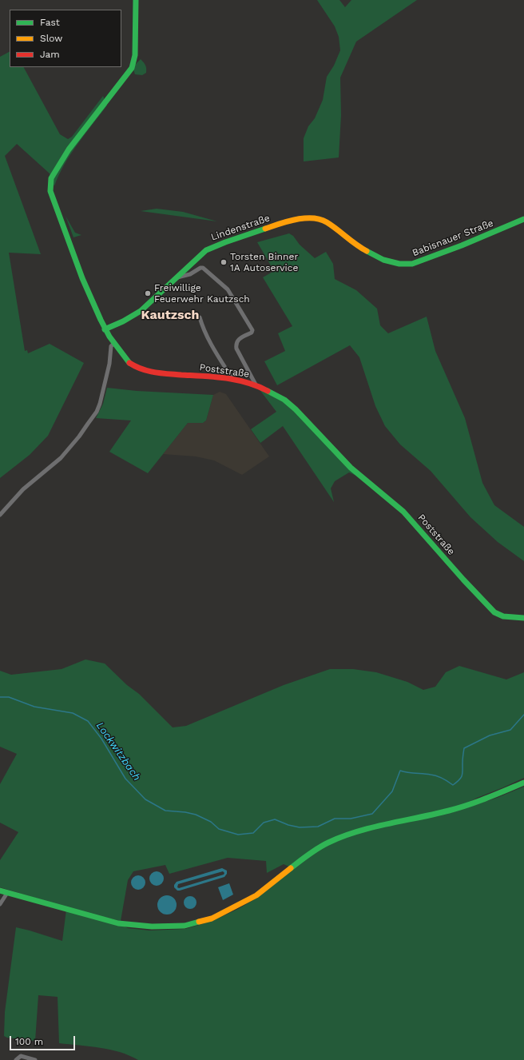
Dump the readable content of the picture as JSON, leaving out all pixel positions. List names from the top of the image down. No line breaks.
{"streets":{"street":["Lindenstraße","Babisnauer Straße","Poststraße"]},"crossings":[["Lindenstraße","Babisnauer Straße"],["Lindenstraße","Poststraße"]],"districts":["Kautzsch"],"water":["Lockwitzbach"],"places":["Torsten Binner 1A Autoservice","Freiwillige Feuerwehr Kautzsch"],"legend":["Fast","Slow","Jam"],"scale_bar":"100 m"}
